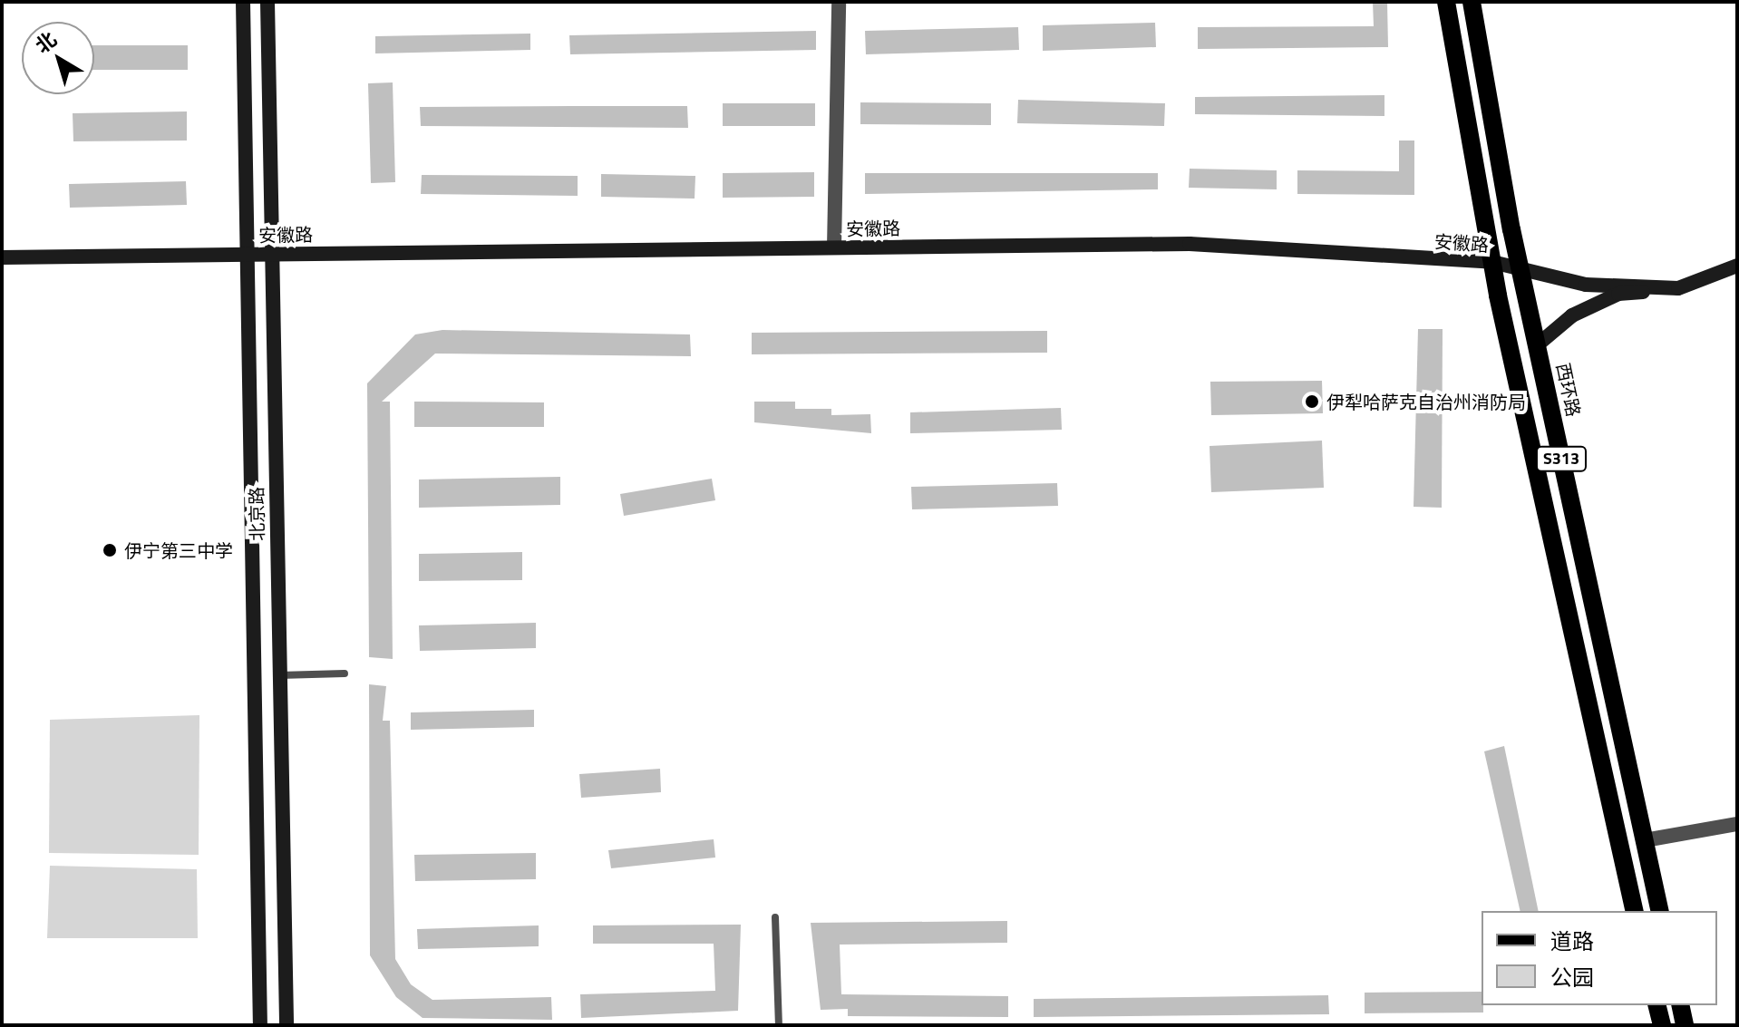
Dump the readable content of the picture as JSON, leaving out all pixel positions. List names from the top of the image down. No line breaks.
{"streets":{"main road":["西环路","S313"],"street":["安徽路","北京路"]},"crossings":[["安徽路","西环路"],["安徽路","S313"],["安徽路","北京路"]],"places":["伊犁哈萨克自治州消防局","伊宁第三中学"],"legend":["道路","公园"],"north":"top left"}
